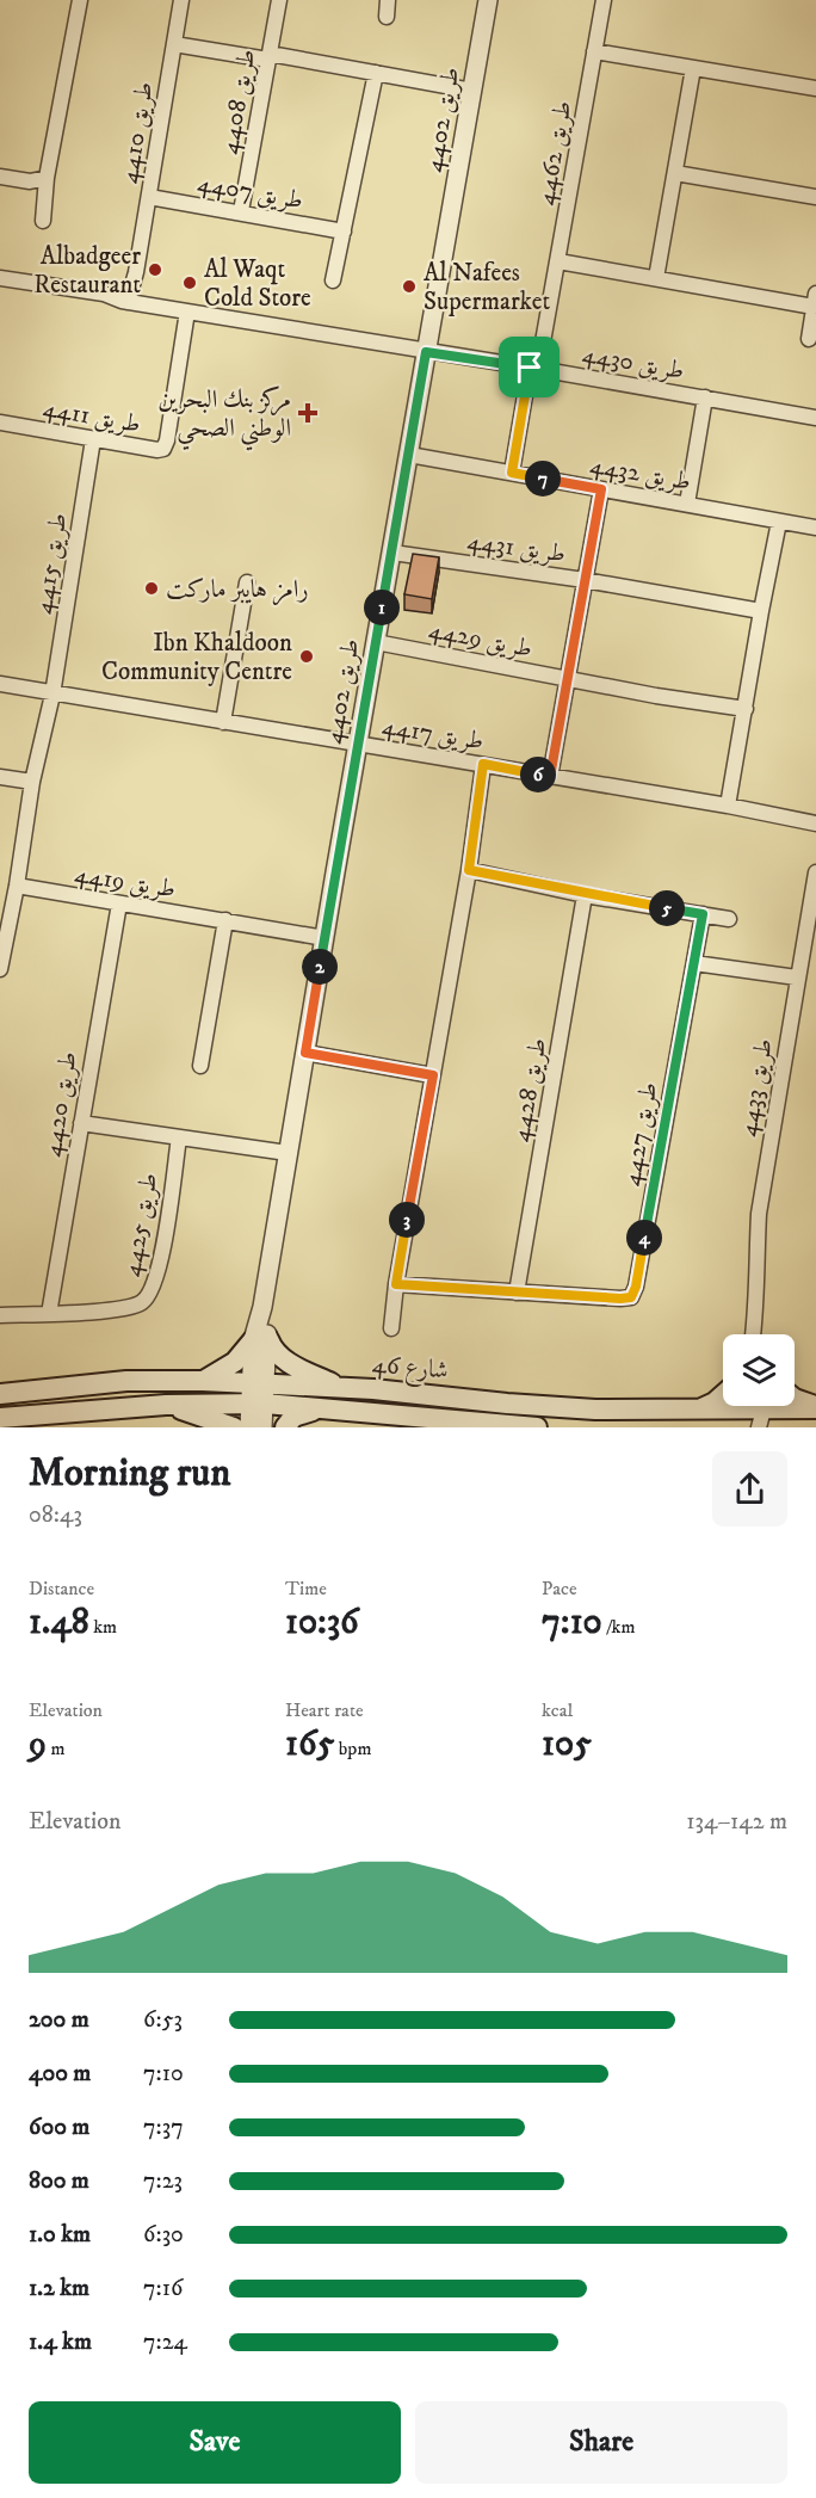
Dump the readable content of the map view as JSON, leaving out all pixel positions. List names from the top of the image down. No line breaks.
{"streets":{"main road":["شارع 46"],"street":["طريق 4408","طريق 4402","طريق 4410","طريق 4462","طريق 4407","طريق 4430","طريق 4411","طريق 4432","طريق 4431","طريق 4415","طريق 4429","طريق 4417","طريق 4419","طريق 4433","طريق 4428","طريق 4420","طريق 4427","طريق 4425"]},"crossings":[["طريق 4408","طريق 4407"],["طريق 4402","طريق 4430"],["طريق 4402","طريق 4432"],["طريق 4402","طريق 4431"],["طريق 4402","طريق 4429"],["طريق 4402","طريق 4417"],["طريق 4402","طريق 4419"],["طريق 4402","شارع 46"],["طريق 4410","طريق 4407"],["طريق 4410","طريق 4430"],["طريق 4462","طريق 4430"],["طريق 4462","طريق 4432"],["طريق 4430","طريق 4411"],["طريق 4430","طريق 4432"],["طريق 4411","طريق 4415"],["طريق 4415","طريق 4417"],["طريق 4415","طريق 4419"],["طريق 4419","طريق 4420"],["طريق 4428","طريق 4427"],["طريق 4420","طريق 4425"]],"places":{"other":["Albadgeer Restaurant","Al Waqt Cold Store","Al Nafees Supermarket","رامز هايبر ماركت","Ibn Khaldoon Community Centre"],"health":["مركز بنك البحرين الوطني الصحي"]},"page":{"pins":["7","1","6","5","2","3","4"],"heading":["Morning run","08:43"],"stats":[["Distance","1.48 km"],["Time","10:36"],["Pace","7:10 /km"],["Elevation","9 m"],["Heart rate","165 bpm"],["kcal","105"]],"chart":["Elevation","134–142 m"],"list":[{"name":"200 m","note":"6:53"},{"name":"400 m","note":"7:10"},{"name":"600 m","note":"7:37"},{"name":"800 m","note":"7:23"},{"name":"1.0 km","note":"6:30"},{"name":"1.2 km","note":"7:16"},{"name":"1.4 km","note":"7:24"}],"buttons":["Save","Share"]}}
